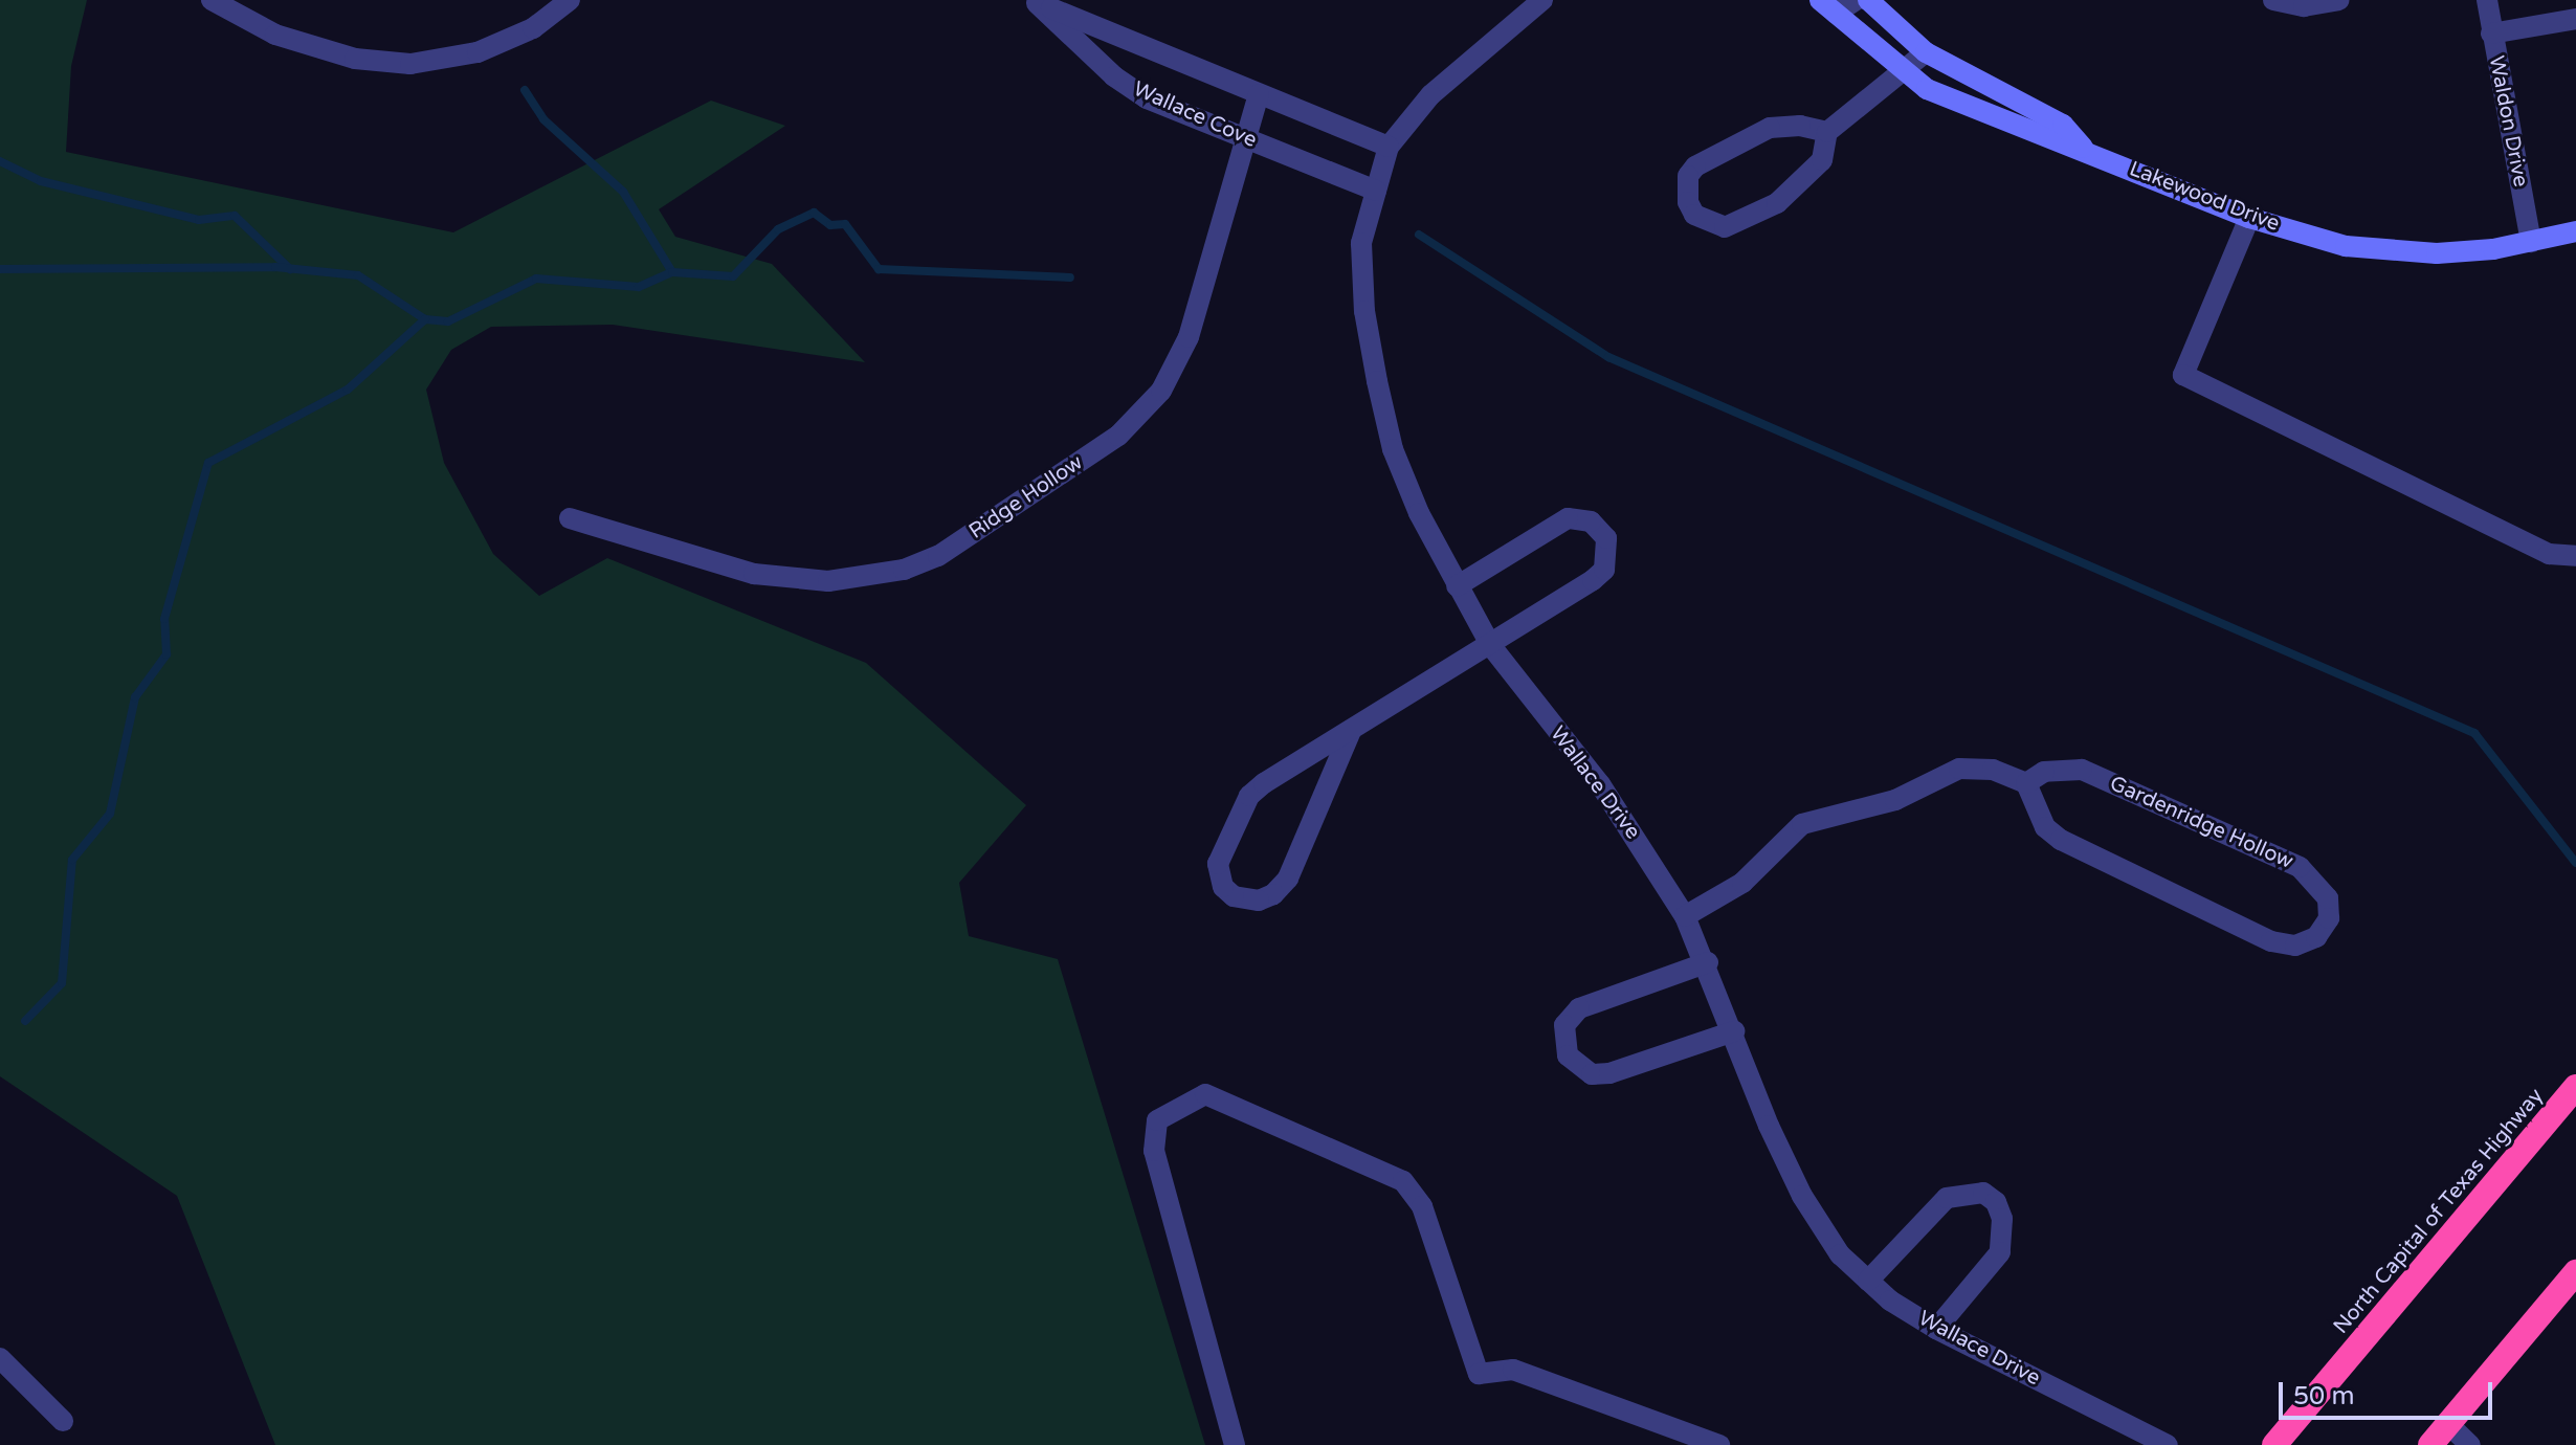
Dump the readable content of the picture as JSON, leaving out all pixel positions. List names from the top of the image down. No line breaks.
{"streets":{"highway":["North Capital of Texas Highway"],"street":["Wallace Cove","Waldon Drive","Lakewood Drive","Ridge Hollow","Wallace Drive","Gardenridge Hollow"]},"crossings":[["Wallace Cove","Ridge Hollow"],["Wallace Cove","Wallace Drive"],["Waldon Drive","Lakewood Drive"]],"scale_bar":"50 m"}
